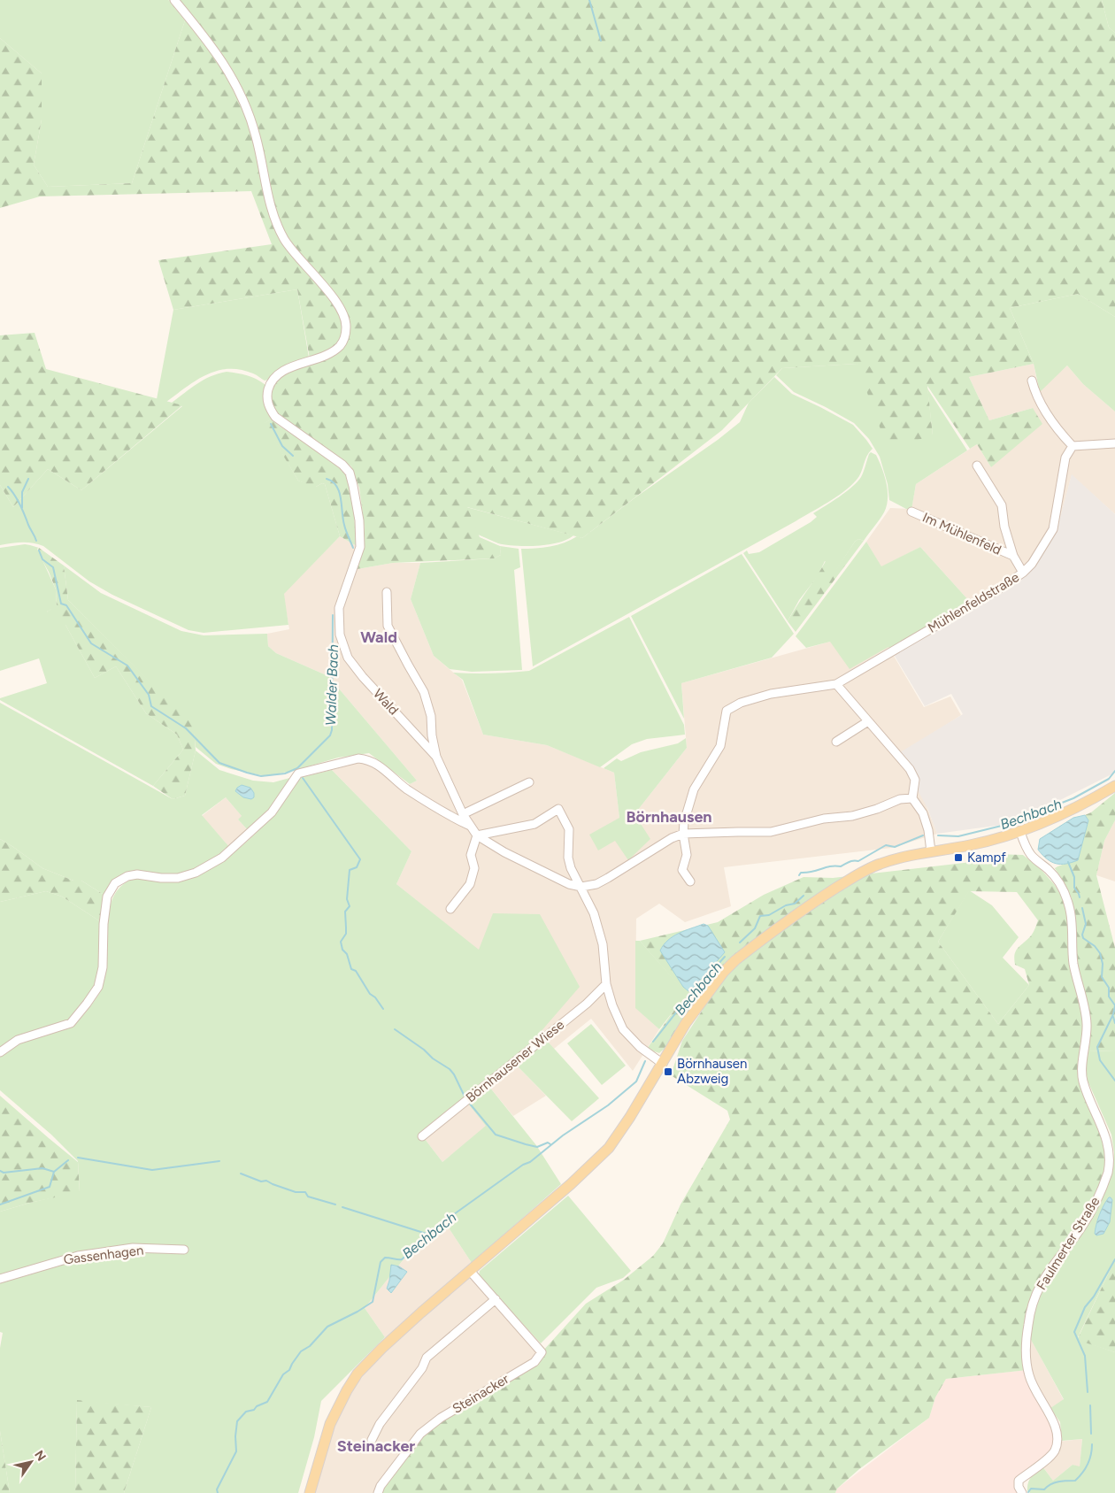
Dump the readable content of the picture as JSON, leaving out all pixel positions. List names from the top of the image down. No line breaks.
{"streets":{"street":["Im Mühlenfeld","Mühlenfeldstraße","Wald","Börnhausener Wiese","Faulmerter Straße","Gassenhagen","Steinacker"]},"crossings":[["Im Mühlenfeld","Mühlenfeldstraße"]],"districts":["Wald","Börnhausen","Steinacker"],"water":["Walder Bach","Bechbach"],"places":{"transit":["Kampf","Börnhausen Abzweig"]},"north":"top right"}
